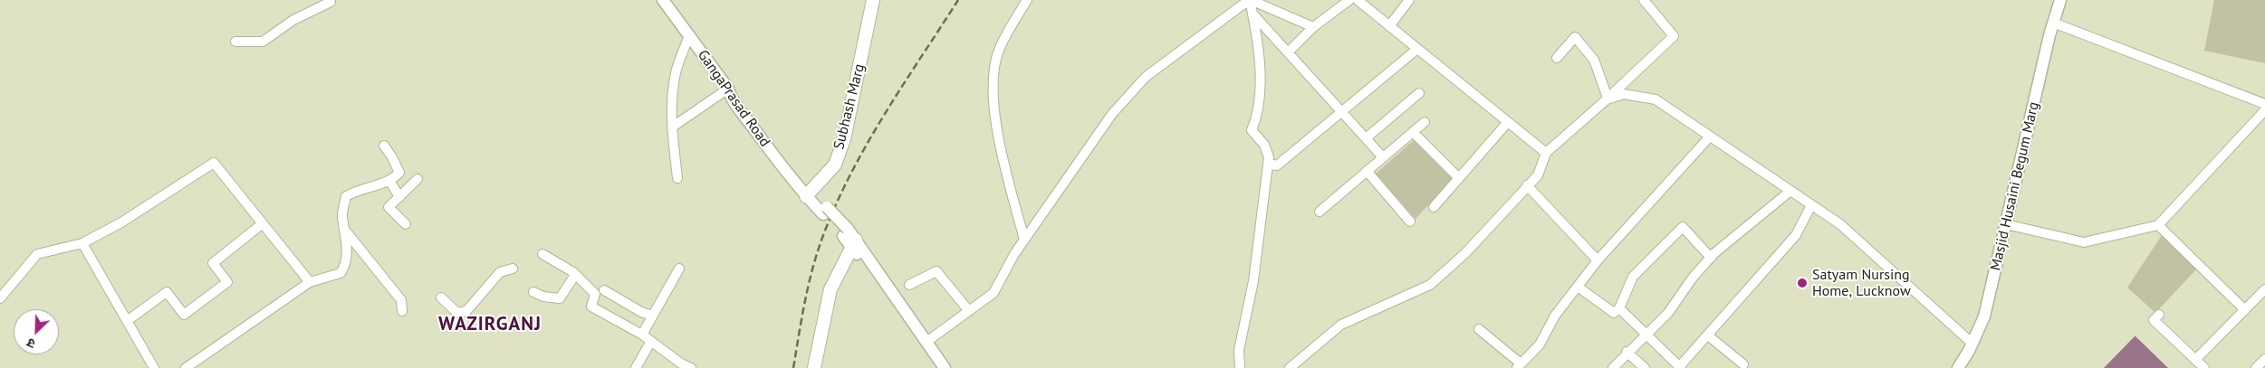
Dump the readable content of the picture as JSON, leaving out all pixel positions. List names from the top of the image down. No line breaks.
{"streets":{"main road":["Subhash Marg"],"street":["GangaPrasad Road","Masjid Husaini Begum Marg"]},"crossings":[["GangaPrasad Road","Subhash Marg"]],"districts":["WAZIRGANJ"],"places":["Satyam Nursing Home, Lucknow"],"north":"bottom left"}
